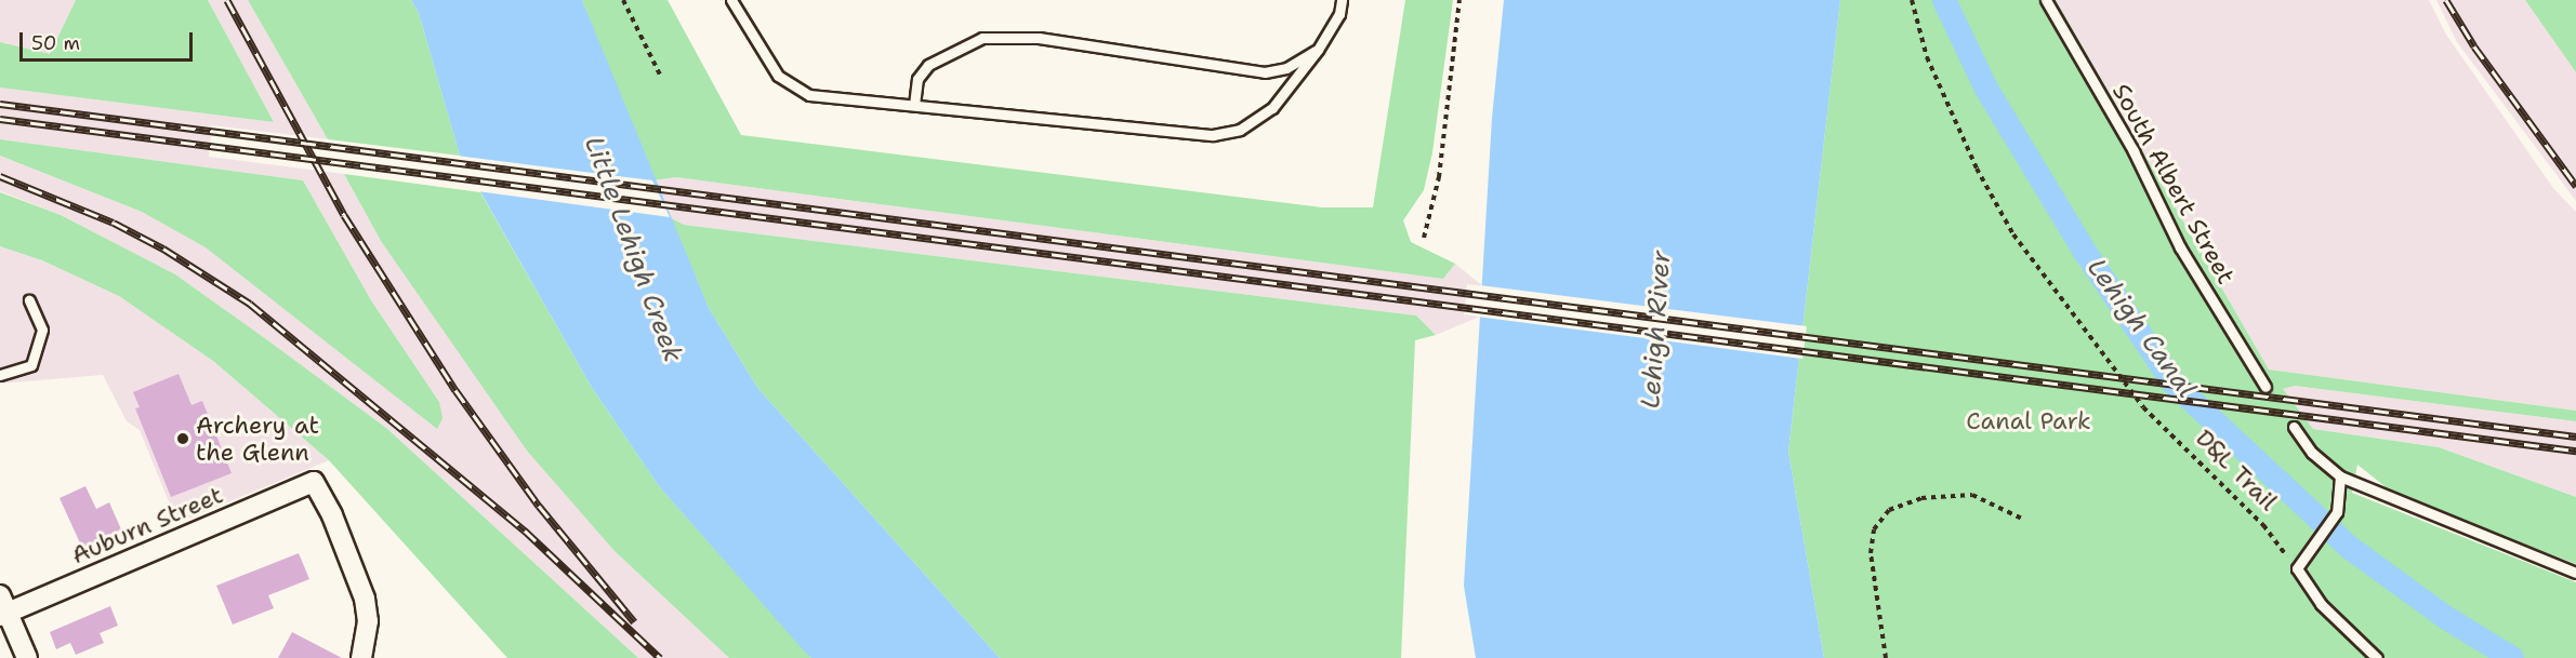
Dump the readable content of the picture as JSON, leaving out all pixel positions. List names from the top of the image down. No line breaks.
{"streets":{"street":["Auburn Street"],"lane":["South Albert Street"],"path":["D&L Trail"]},"water":["Little Lehigh Creek","Lehigh Canal","Lehigh River"],"parks":["Canal Park"],"places":["Archery at the Glenn"],"scale_bar":"50 m"}
